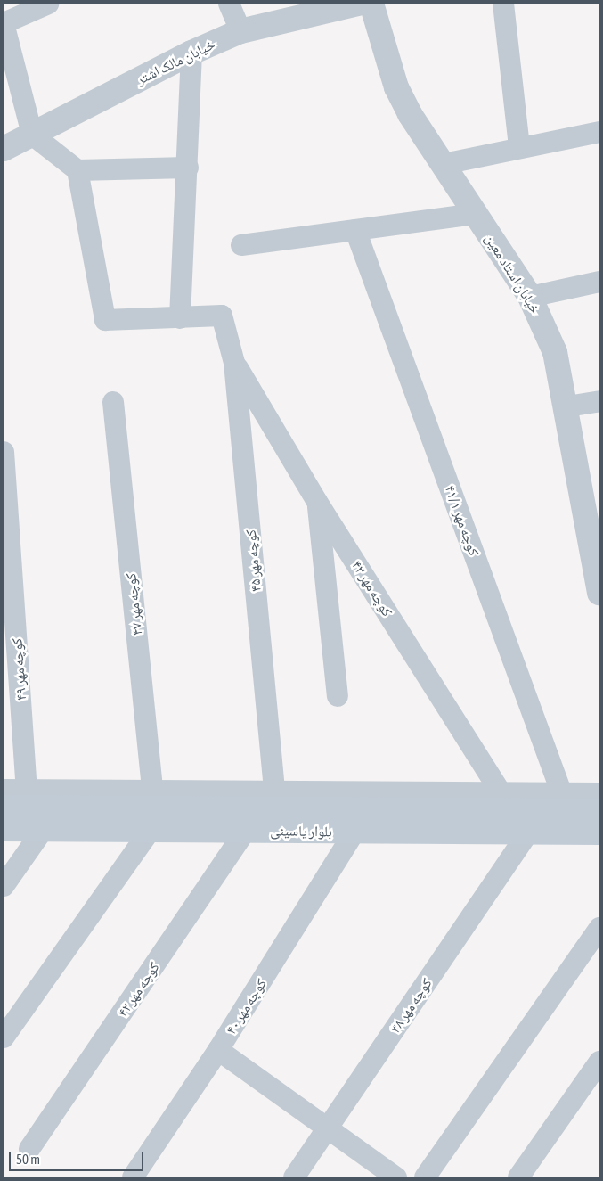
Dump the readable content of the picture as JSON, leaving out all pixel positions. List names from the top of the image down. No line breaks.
{"streets":{"main road":["بلوار یاسینی"],"street":["خیابان مالک اشتر","خیابان استاد معین","کوچه مهر ۴۱/۱","کوچه مهر ۴۵","کوچه مهر ۴۳","کوچه مهر ۴۷","کوچه مهر ۴۹","کوچه مهر ۴۲","کوچه مهر ۳۸","کوچه مهر ۴۰"]},"crossings":[["کوچه مهر ۴۱/۱","بلوار یاسینی"],["کوچه مهر ۴۵","کوچه مهر ۴۳"],["کوچه مهر ۴۵","بلوار یاسینی"],["کوچه مهر ۴۳","بلوار یاسینی"],["کوچه مهر ۴۷","بلوار یاسینی"],["کوچه مهر ۴۹","بلوار یاسینی"],["بلوار یاسینی","کوچه مهر ۴۲"],["بلوار یاسینی","کوچه مهر ۳۸"],["بلوار یاسینی","کوچه مهر ۴۰"]],"scale_bar":"50 m"}
